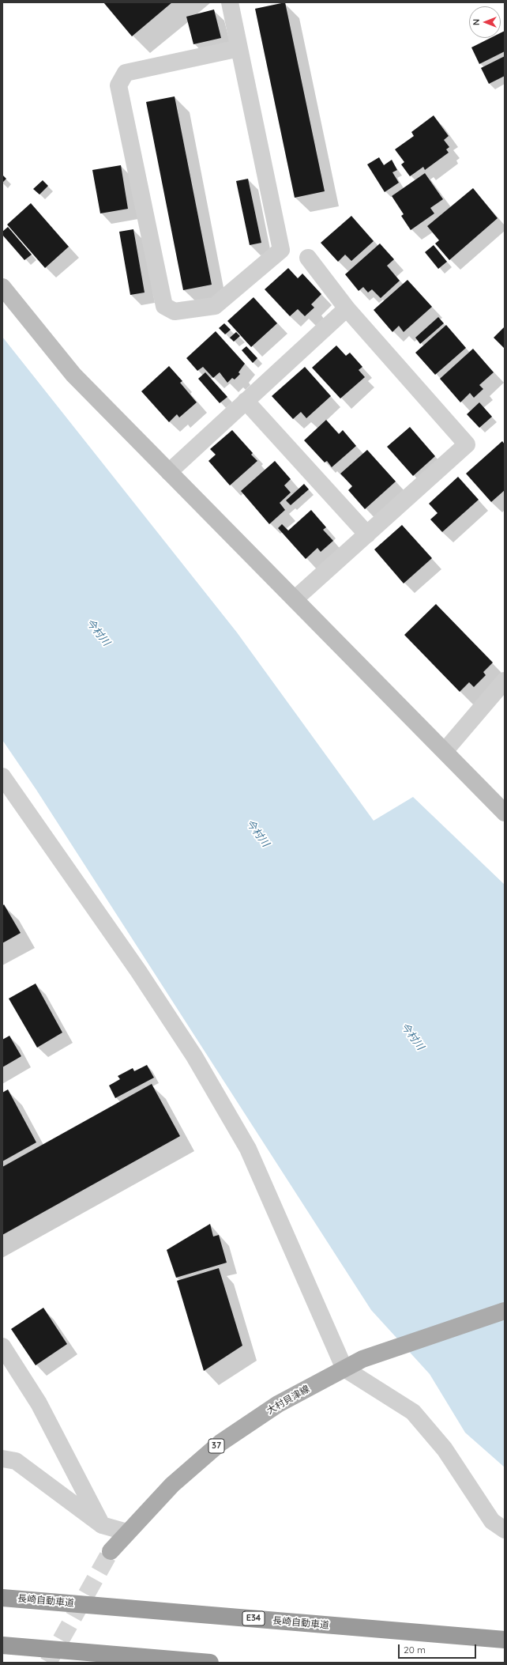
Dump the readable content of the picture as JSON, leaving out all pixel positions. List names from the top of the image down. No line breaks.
{"streets":{"highway":["長崎自動車道","E34"],"main road":["大村貝津線","37"]},"water":["今村川"],"scale_bar":"20 m","north":"left"}
